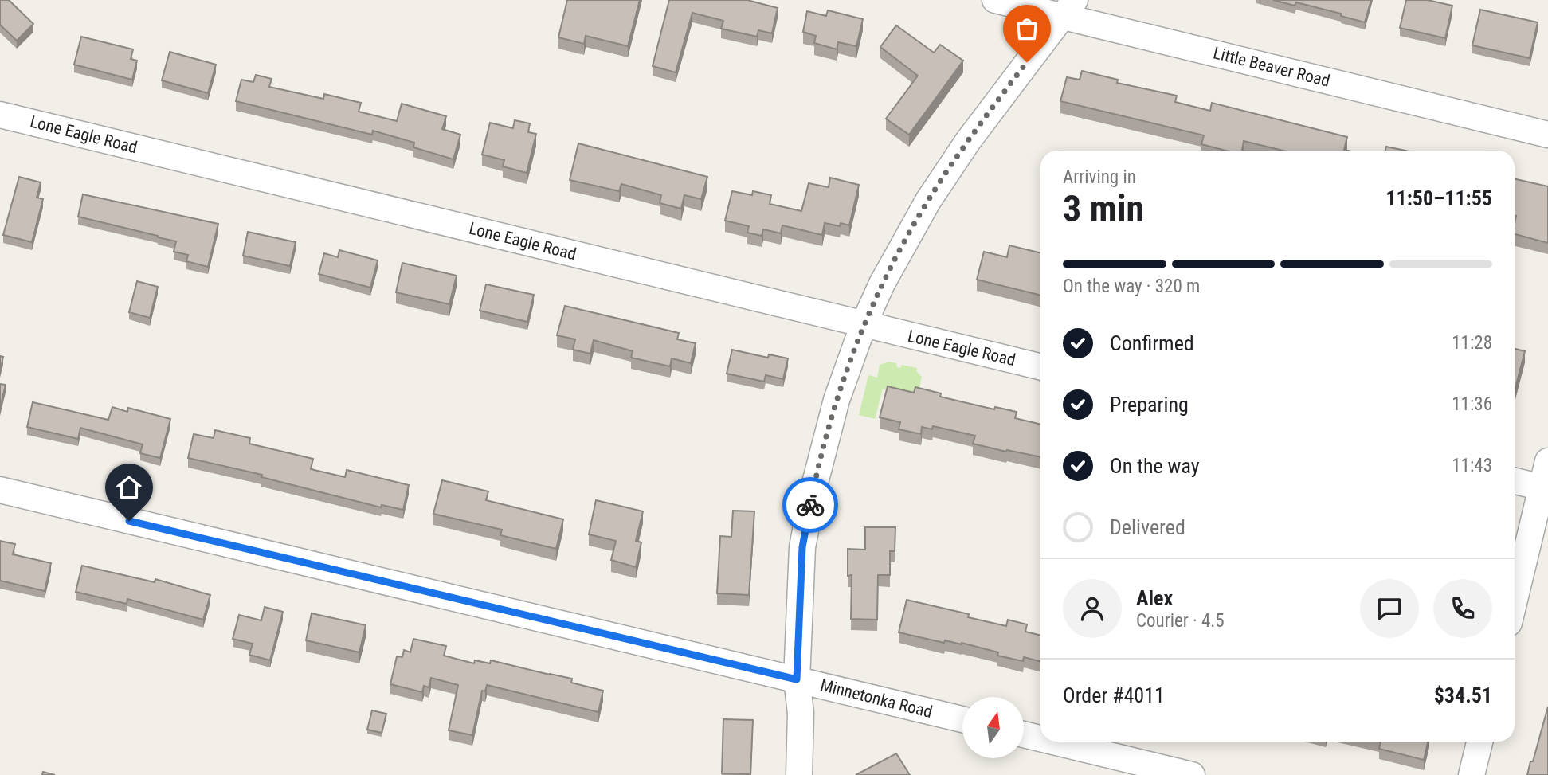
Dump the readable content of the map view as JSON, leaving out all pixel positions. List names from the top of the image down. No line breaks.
{"streets":{"street":["Little Beaver Road","Lone Eagle Road","Minnetonka Road"]},"north":"top","page":{"heading":["3 min","Arriving in","11:50–11:55"],"panel":["Alex","Courier · 4.5","Order #4011","$34.51"],"bar":"On the way · 320 m","list":[["Confirmed","11:28"],["Preparing","11:36"],["On the way","11:43"],"Delivered"]}}
